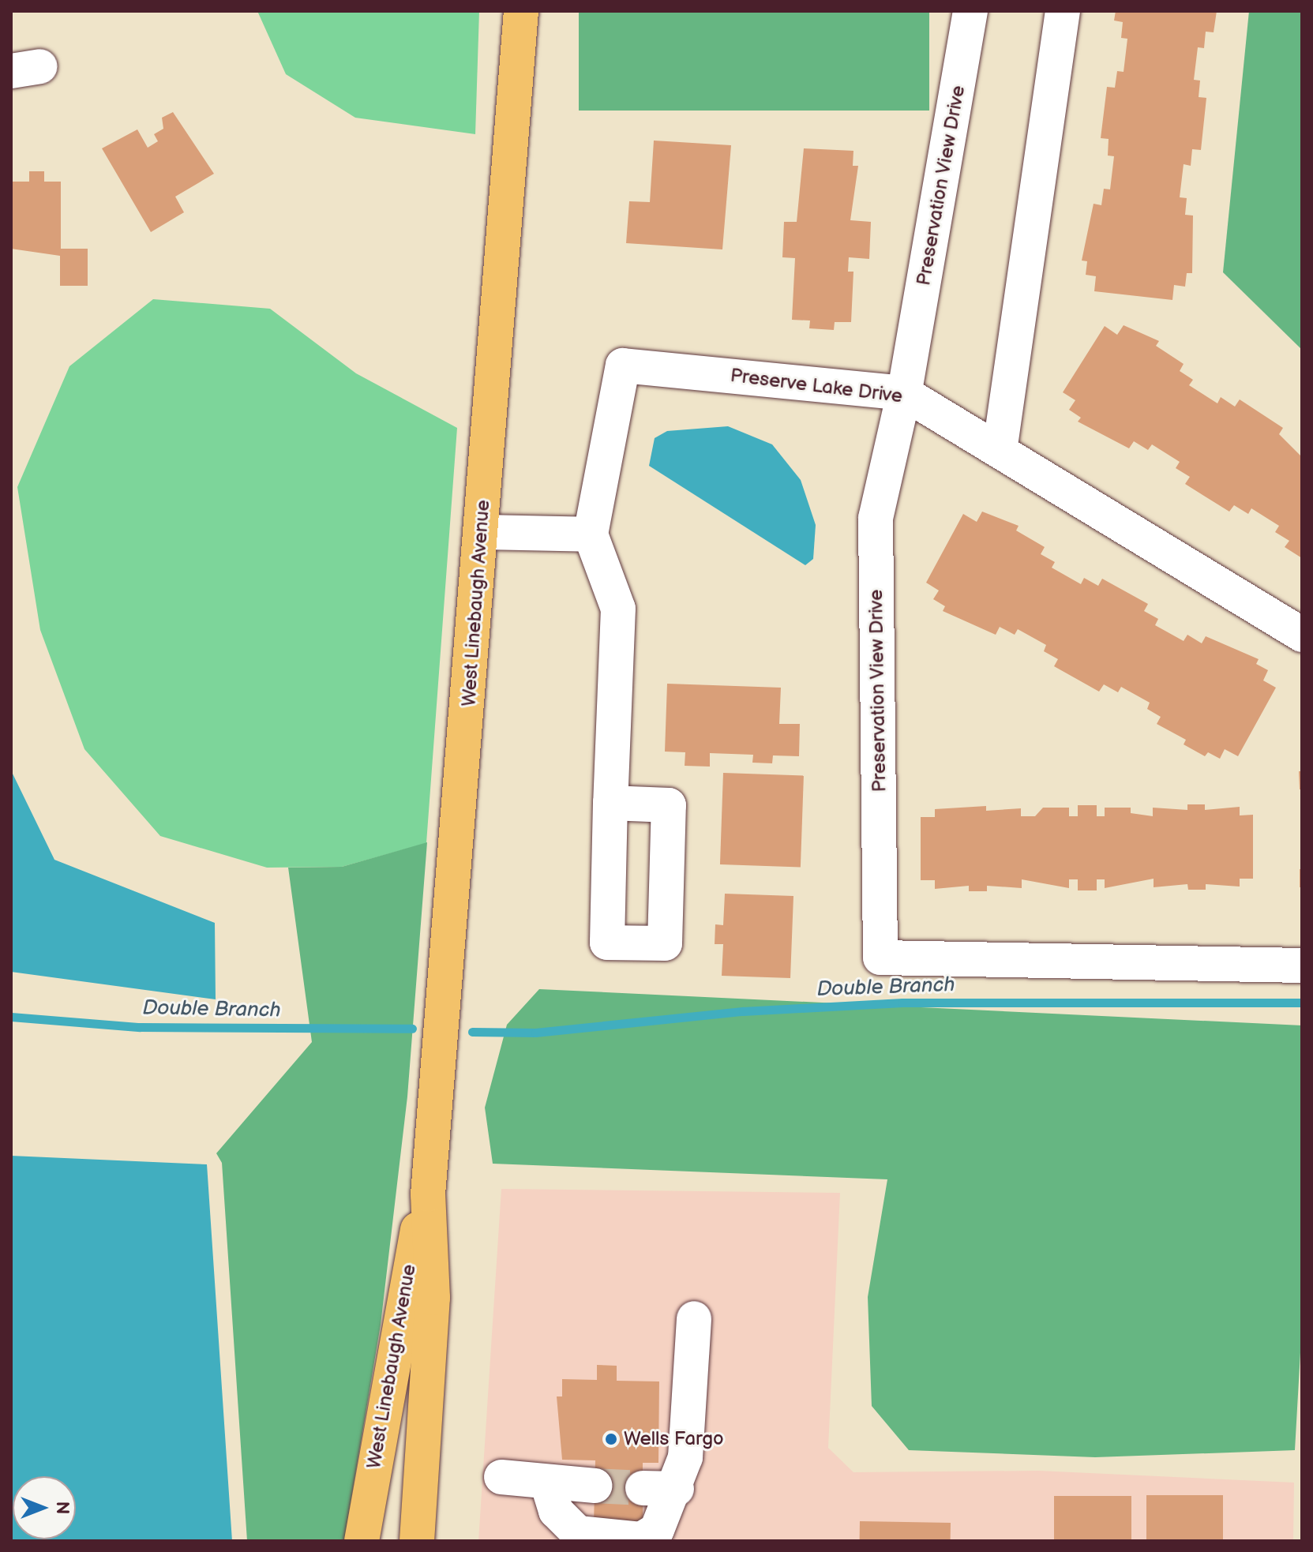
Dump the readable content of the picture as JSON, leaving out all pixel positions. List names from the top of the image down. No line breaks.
{"streets":{"main road":["West Linebaugh Avenue"],"street":["Preservation View Drive","Preserve Lake Drive"]},"crossings":[["Preservation View Drive","Preserve Lake Drive"]],"water":["Double Branch"],"places":["Wells Fargo"],"north":"right"}
